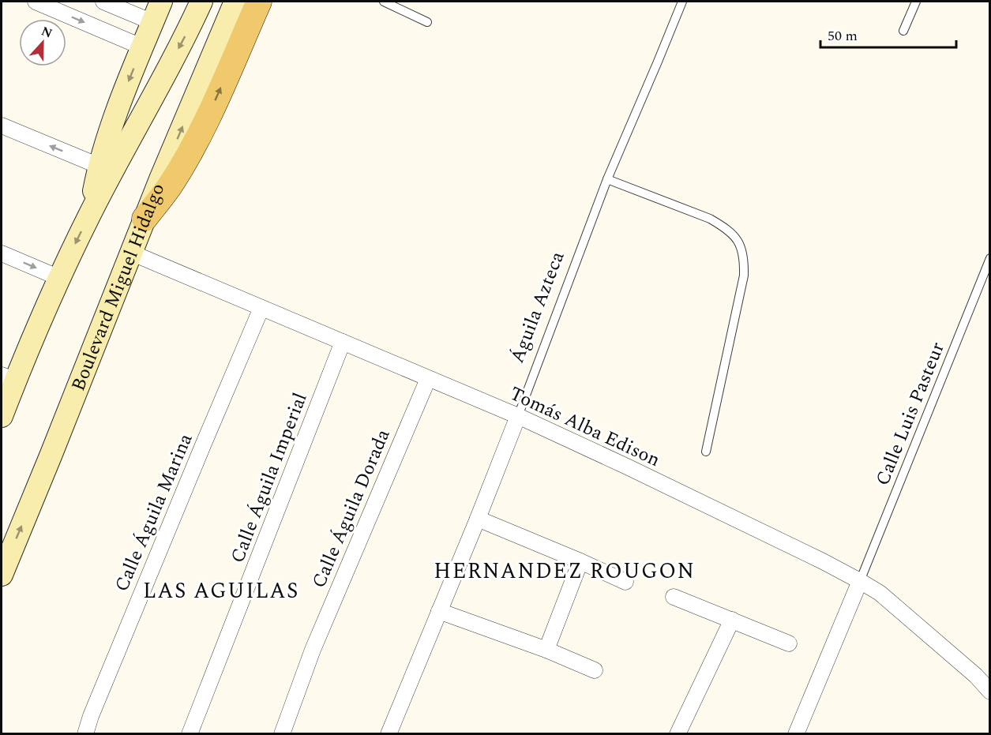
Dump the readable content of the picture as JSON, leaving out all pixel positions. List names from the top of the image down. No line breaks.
{"streets":{"main road":["Boulevard Miguel Hidalgo"],"street":["Águila Azteca","Tomás Alba Edison","Calle Águila Imperial","Calle Águila Dorada","Calle Águila Marina"],"lane":["Calle Luis Pasteur"]},"crossings":[["Boulevard Miguel Hidalgo","Tomás Alba Edison"],["Águila Azteca","Tomás Alba Edison"],["Calle Luis Pasteur","Tomás Alba Edison"],["Tomás Alba Edison","Calle Águila Imperial"],["Tomás Alba Edison","Calle Águila Dorada"],["Tomás Alba Edison","Calle Águila Marina"]],"districts":["HERNANDEZ ROUGON","LAS AGUILAS"],"scale_bar":"50 m","north":"top"}
